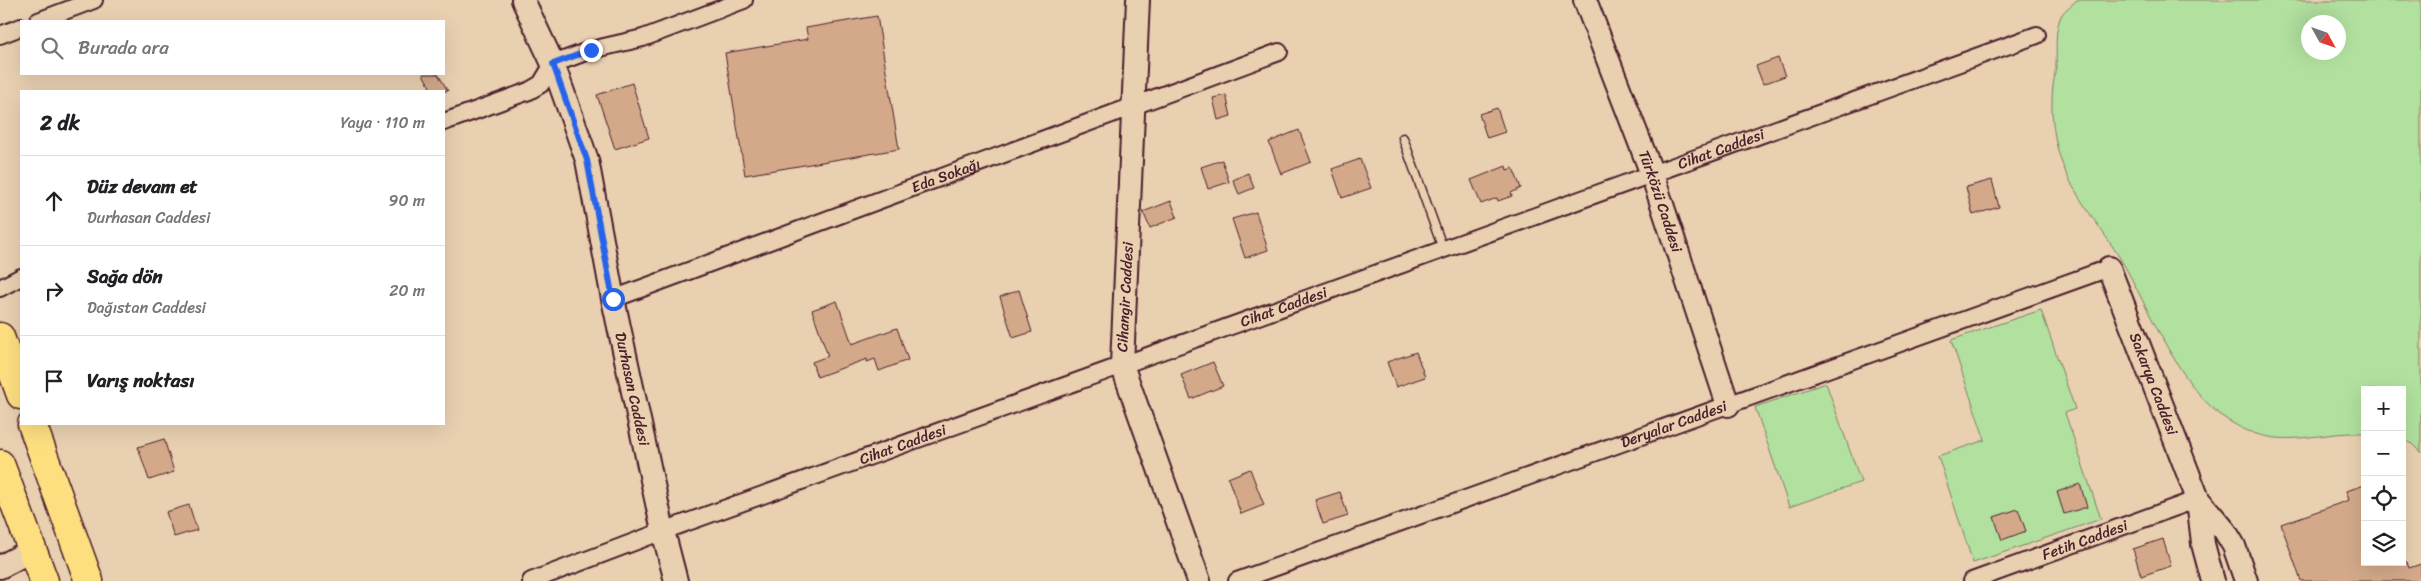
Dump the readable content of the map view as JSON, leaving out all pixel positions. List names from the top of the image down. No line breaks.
{"streets":{"street":["Cihat Caddesi","Eda Sokağı","Türközü Caddesi","Cihangir Caddesi","Sakarya Caddesi","Durhasan Caddesi","Deryalar Caddesi","Fetih Caddesi"]},"crossings":[["Cihat Caddesi","Türközü Caddesi"],["Cihat Caddesi","Cihangir Caddesi"],["Cihat Caddesi","Durhasan Caddesi"],["Eda Sokağı","Cihangir Caddesi"],["Eda Sokağı","Durhasan Caddesi"],["Türközü Caddesi","Deryalar Caddesi"],["Sakarya Caddesi","Deryalar Caddesi"],["Sakarya Caddesi","Fetih Caddesi"]],"north":"bottom right","page":{"search":"Burada ara","heading":["2 dk","Yaya · 110 m"],"list":[["Düz devam et","Durhasan Caddesi","90 m"],["Sağa dön","Dağıstan Caddesi","20 m"],"Varış noktası"],"map_buttons":["+","−"]}}
